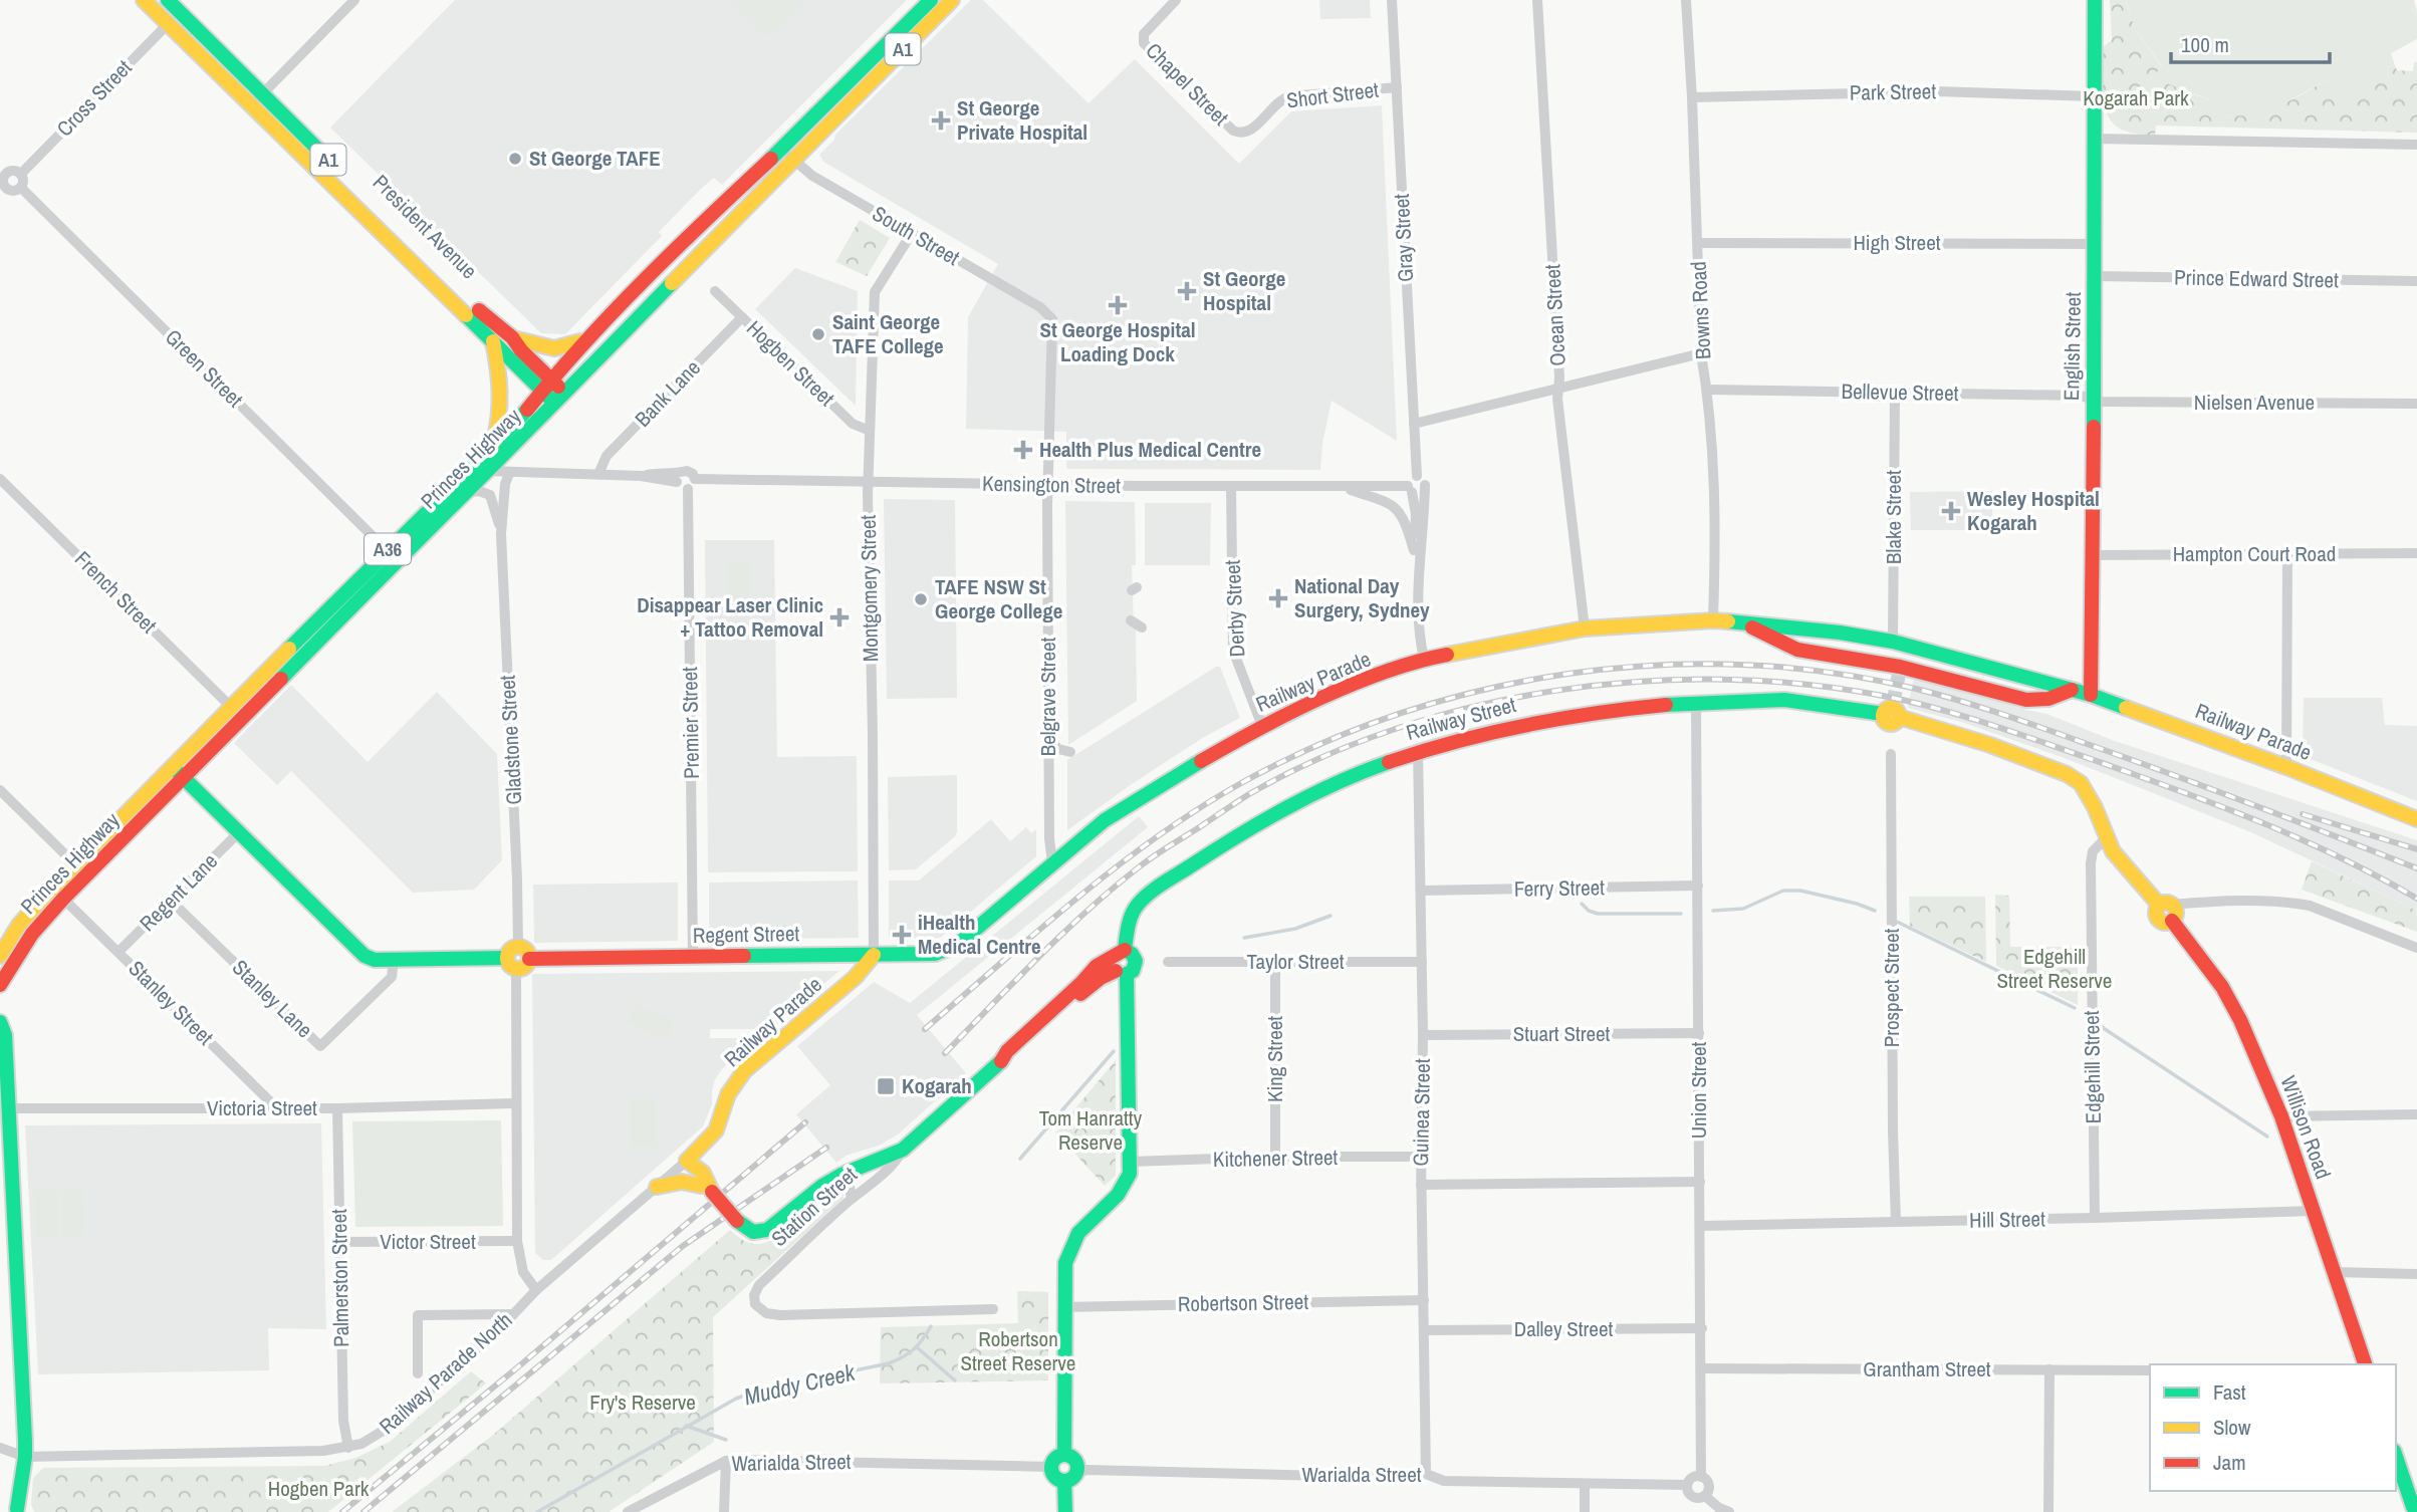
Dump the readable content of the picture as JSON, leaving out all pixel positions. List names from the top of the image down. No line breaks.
{"streets":{"main road":["A1","President Avenue","English Street","Princes Highway","A36","Railway Parade","Railway Street","Regent Street","Willison Road","Station Street"],"street":["Chapel Street","Park Street","Short Street","Cross Street","South Street","Gray Street","High Street","Prince Edward Street","Bowns Road","Ocean Street","Hogben Street","Green Street","Bellevue Street","Bank Lane","Nielsen Avenue","Kensington Street","Blake Street","Hampton Court Road","Montgomery Street","French Street","Derby Street","Belgrave Street","Premier Street","Gladstone Street","Ferry Street","Regent Lane","Taylor Street","Prospect Street","Stanley Lane","Stanley Street","Stuart Street","King Street","Edgehill Street","Union Street","Victoria Street","Guinea Street","Kitchener Street","Hill Street","Victor Street","Palmerston Street","Robertson Street","Dalley Street","Grantham Street","Railway Parade North","Warialda Street"]},"crossings":[["A1","President Avenue"],["A1","Princes Highway"],["Chapel Street","Short Street"],["Park Street","Bowns Road"],["Park Street","English Street"],["Short Street","Gray Street"],["Cross Street","President Avenue"],["President Avenue","Princes Highway"],["South Street","Princes Highway"],["South Street","Montgomery Street"],["South Street","Belgrave Street"],["Gray Street","Kensington Street"],["Gray Street","Railway Parade"],["High Street","Bowns Road"],["High Street","English Street"],["Prince Edward Street","English Street"],["Bowns Road","Bellevue Street"],["Bowns Road","Railway Parade"],["Ocean Street","Railway Parade"],["English Street","Bellevue Street"],["English Street","Nielsen Avenue"],["English Street","Hampton Court Road"],["English Street","Railway Parade"],["Hogben Street","Bank Lane"],["Hogben Street","Montgomery Street"],["Green Street","Princes Highway"],["Bellevue Street","Nielsen Avenue"],["Bellevue Street","Blake Street"],["Princes Highway","French Street"],["Princes Highway","Gladstone Street"],["Princes Highway","Stanley Street"],["Kensington Street","Montgomery Street"],["Kensington Street","Derby Street"],["Kensington Street","Belgrave Street"],["Kensington Street","Premier Street"],["Blake Street","Railway Parade"],["Montgomery Street","Railway Parade"],["Montgomery Street","Regent Street"],["Derby Street","Railway Parade"],["Railway Parade","Belgrave Street"],["Railway Parade","Regent Street"],["Railway Parade","Station Street"],["Railway Parade","Railway Parade North"],["Railway Street","Edgehill Street"],["Railway Street","Union Street"],["Railway Street","Guinea Street"],["Railway Street","Willison Road"],["Railway Street","Kitchener Street"],["Railway Street","Station Street"],["Premier Street","Regent Street"],["Gladstone Street","Regent Street"],["Ferry Street","Union Street"],["Ferry Street","Guinea Street"],["Regent Lane","Stanley Lane"],["Regent Lane","Stanley Street"],["Taylor Street","King Street"],["Taylor Street","Guinea Street"],["Prospect Street","Hill Street"],["Stanley Street","Victoria Street"],["Stuart Street","Union Street"],["Stuart Street","Guinea Street"],["King Street","Kitchener Street"],["Edgehill Street","Hill Street"],["Union Street","Hill Street"],["Union Street","Dalley Street"],["Union Street","Grantham Street"],["Union Street","Warialda Street"],["Victoria Street","Palmerston Street"],["Guinea Street","Kitchener Street"],["Guinea Street","Robertson Street"],["Guinea Street","Dalley Street"],["Guinea Street","Warialda Street"],["Willison Road","Hill Street"],["Station Street","Railway Parade North"],["Victor Street","Palmerston Street"],["Palmerston Street","Railway Parade North"]],"water":["Muddy Creek"],"parks":["Kogarah Park","Edgehill Street Reserve","Tom Hanratty Reserve","Robertson Street Reserve","Fry's Reserve","Hogben Park"],"places":{"health":["St George Private Hospital","St George Hospital","St George Hospital Loading Dock","Health Plus Medical Centre","Wesley Hospital Kogarah","National Day Surgery, Sydney","Disappear Laser Clinic + Tattoo Removal","iHealth Medical Centre"],"other":["St George TAFE","Saint George TAFE College","TAFE NSW St George College"],"transit":["Kogarah"]},"legend":["Fast","Slow","Jam"],"scale_bar":"100 m"}
